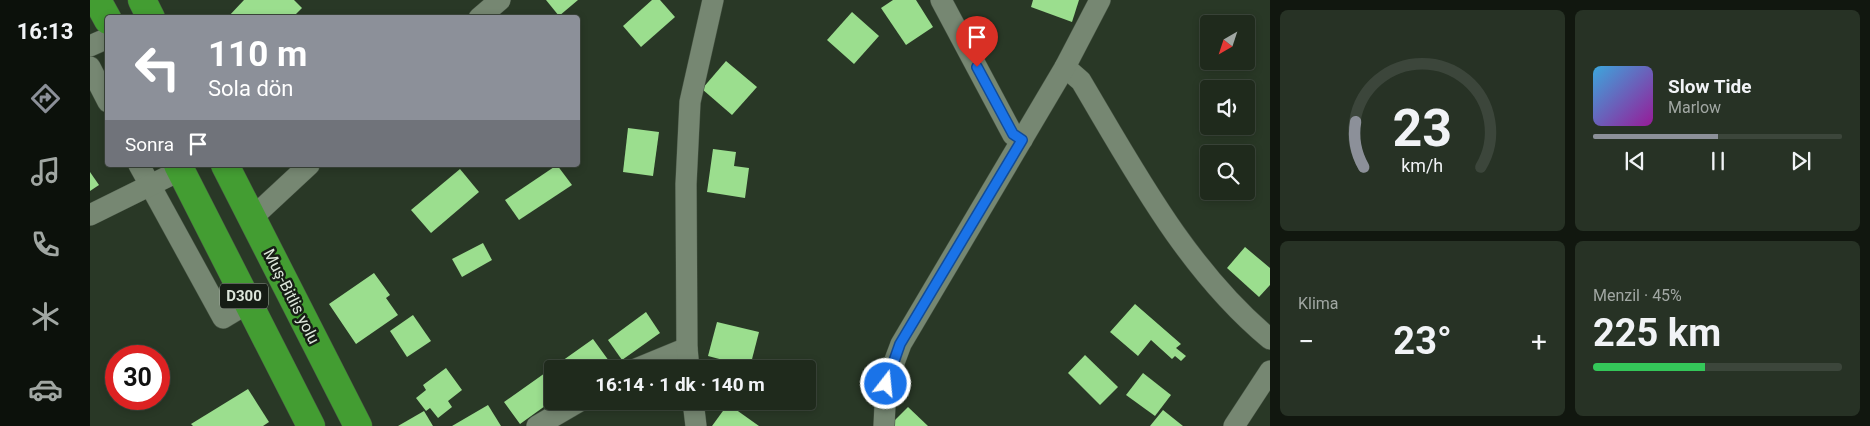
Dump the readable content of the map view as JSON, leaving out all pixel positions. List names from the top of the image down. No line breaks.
{"streets":{"highway":["D300","Muş-Bitlis yolu"]},"north":"bottom left","page":{"tabs":"16:13","turn":["110 m","Sola dön"],"song":["Slow Tide","Marlow"],"then":"Sonra","tile":["Klima",["Menzil · 45%","225 km"]],"heat":["−","23°","+"],"limit":"30","trip":"16:14 · 1 dk · 140 m","gauge":["23","km/h"]}}
